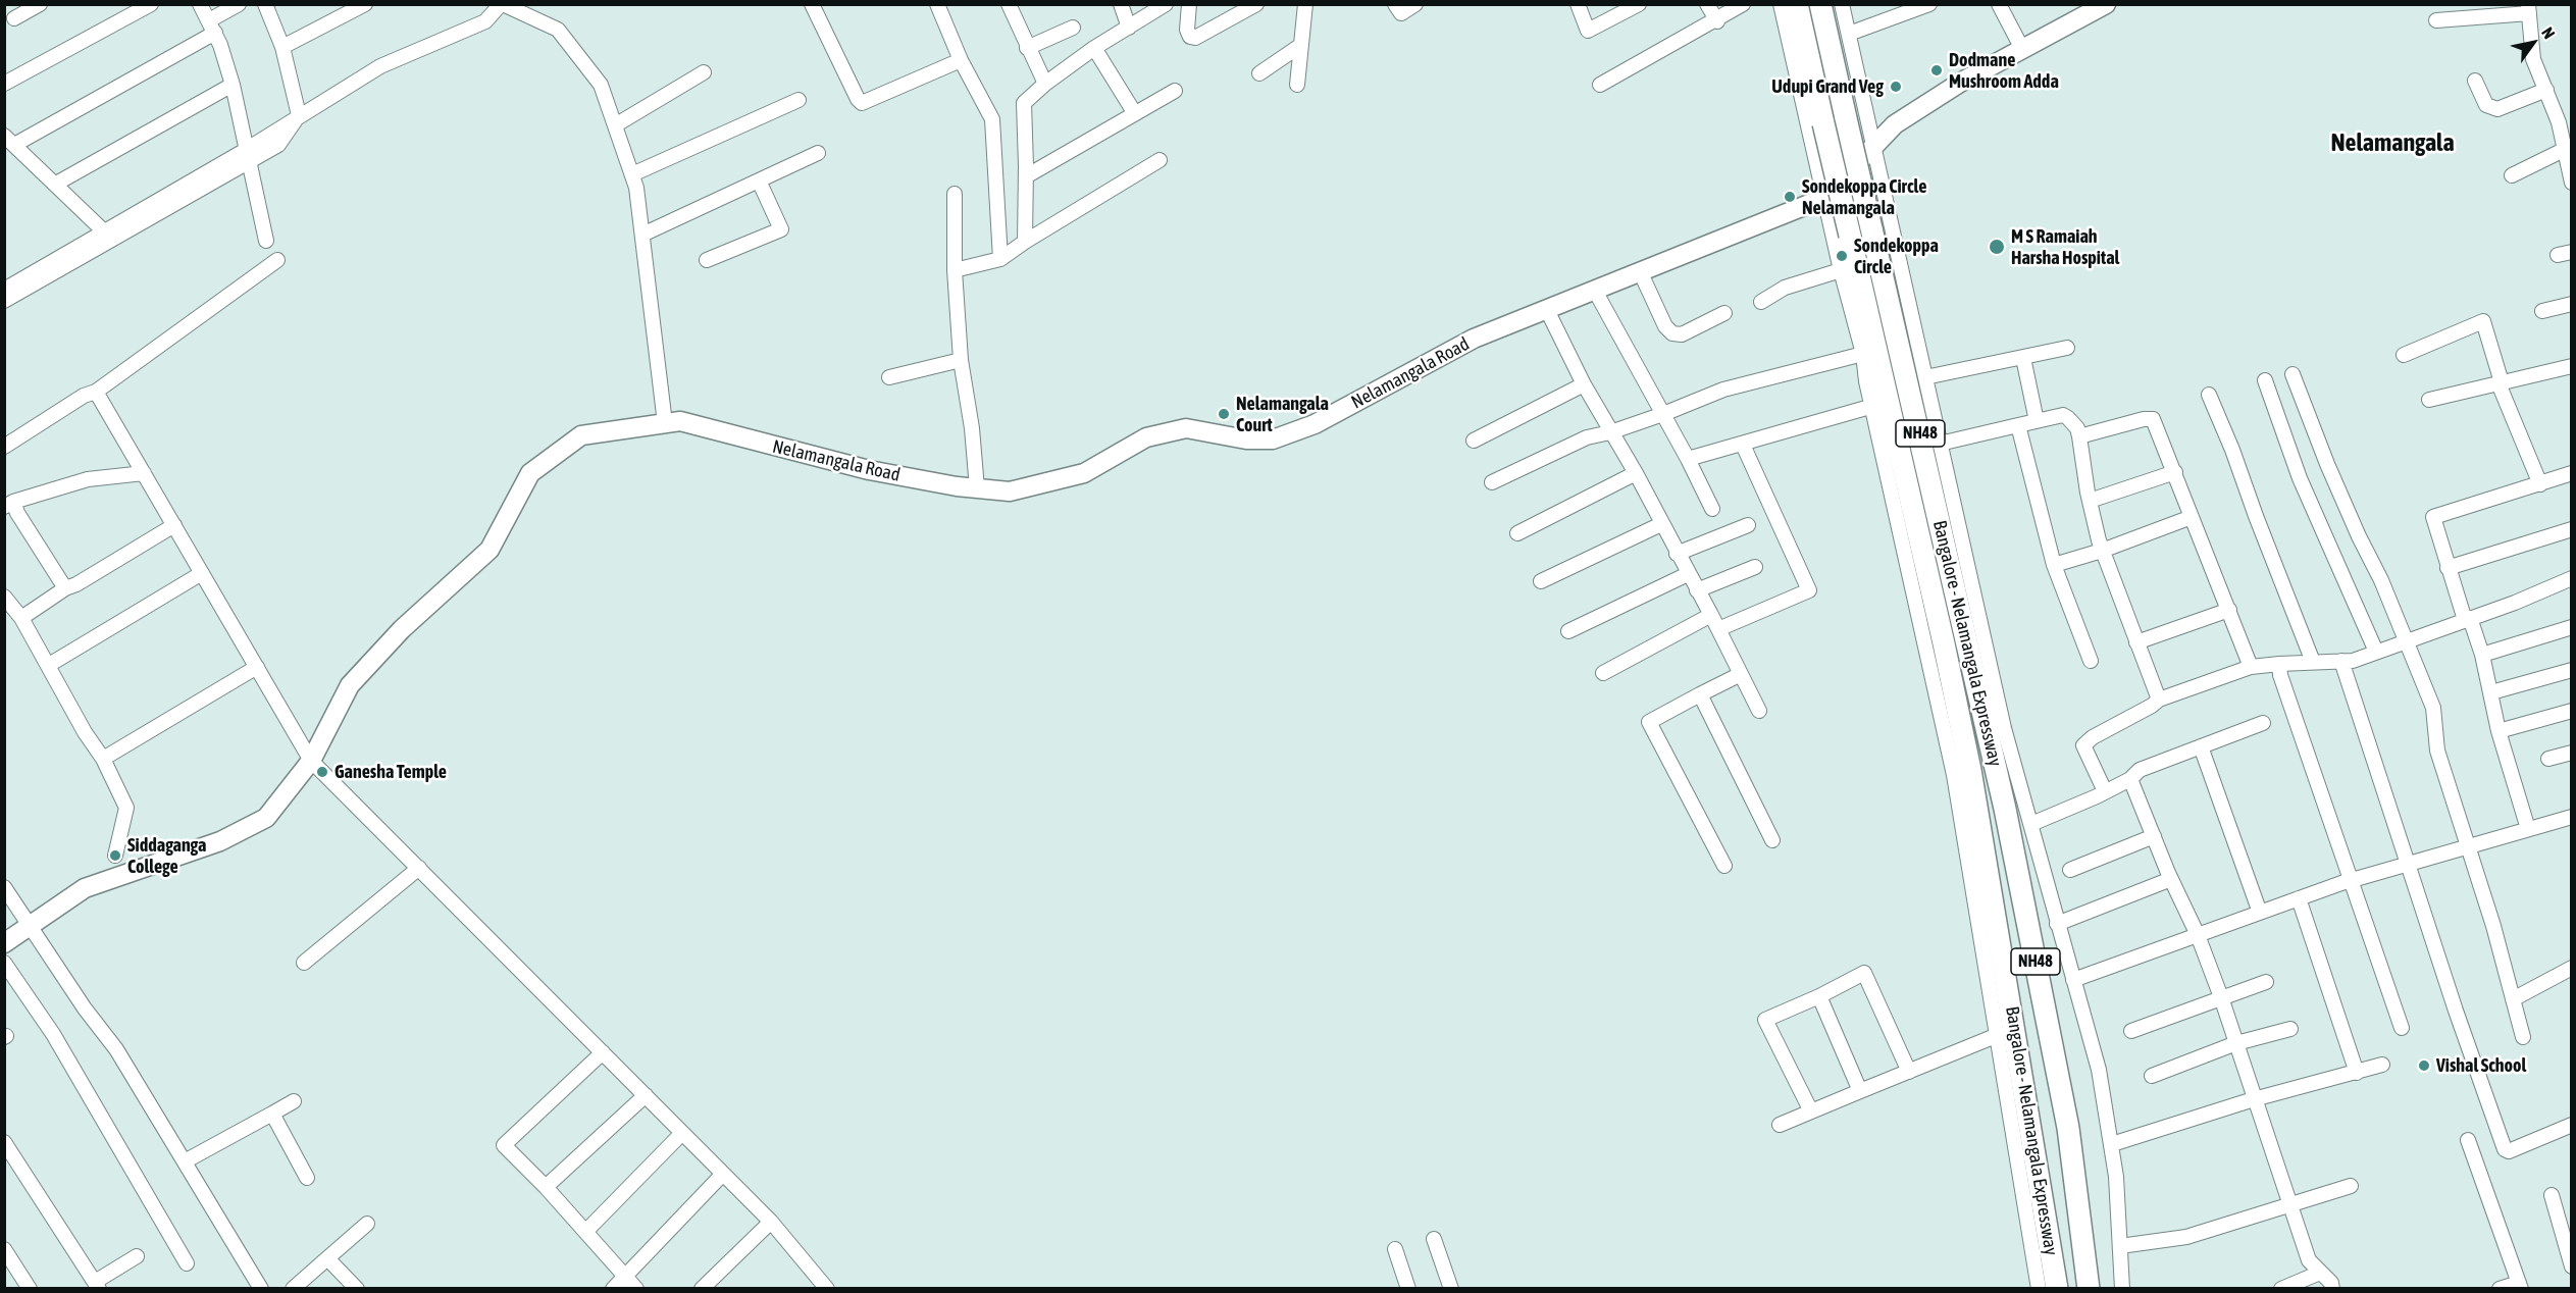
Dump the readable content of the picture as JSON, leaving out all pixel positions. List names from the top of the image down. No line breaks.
{"streets":{"highway":["NH48","Bangalore - Nelamangala Expressway"],"main road":["Nelamangala Road"]},"districts":["Nelamangala"],"places":["Dodmane Mushroom Adda","Udupi Grand Veg","Sondekoppa Circle Nelamangala","M S Ramaiah Harsha Hospital","Sondekoppa Circle","Nelamangala Court","Ganesha Temple","Siddaganga College","Vishal School"],"north":"top right"}
